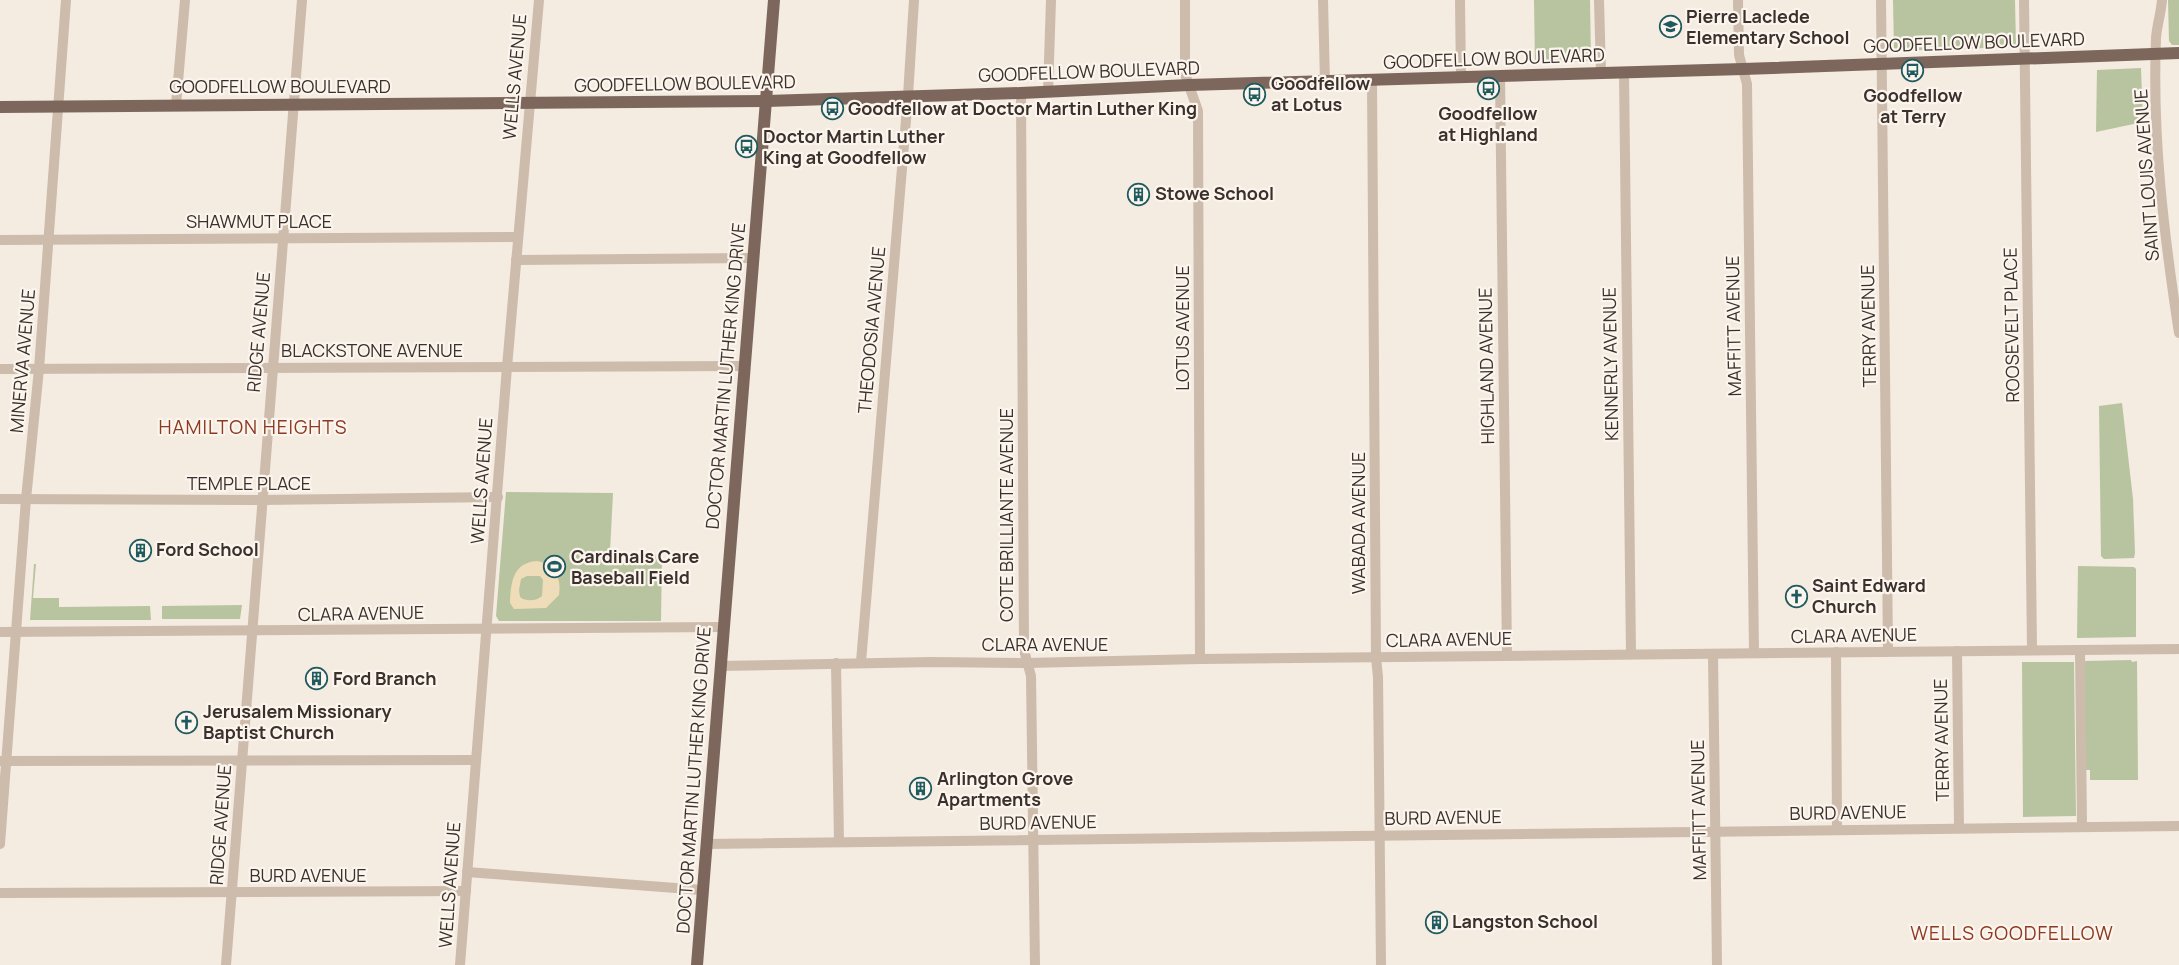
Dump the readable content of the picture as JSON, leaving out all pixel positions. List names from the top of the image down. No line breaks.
{"streets":{"main road":["GOODFELLOW BOULEVARD","DOCTOR MARTIN LUTHER KING DRIVE"],"street":["WELLS AVENUE","SAINT LOUIS AVENUE","SHAWMUT PLACE","ROOSEVELT PLACE","MAFFITT AVENUE","TERRY AVENUE","LOTUS AVENUE","THEODOSIA AVENUE","RIDGE AVENUE","BLACKSTONE AVENUE","MINERVA AVENUE","KENNERLY AVENUE","HIGHLAND AVENUE","TEMPLE PLACE","COTE BRILLIANTE AVENUE","WABADA AVENUE","CLARA AVENUE","BURD AVENUE"]},"crossings":[["GOODFELLOW BOULEVARD","WELLS AVENUE"],["GOODFELLOW BOULEVARD","SAINT LOUIS AVENUE"],["GOODFELLOW BOULEVARD","ROOSEVELT PLACE"],["GOODFELLOW BOULEVARD","MAFFITT AVENUE"],["GOODFELLOW BOULEVARD","TERRY AVENUE"],["GOODFELLOW BOULEVARD","LOTUS AVENUE"],["GOODFELLOW BOULEVARD","THEODOSIA AVENUE"],["GOODFELLOW BOULEVARD","RIDGE AVENUE"],["GOODFELLOW BOULEVARD","MINERVA AVENUE"],["GOODFELLOW BOULEVARD","KENNERLY AVENUE"],["GOODFELLOW BOULEVARD","HIGHLAND AVENUE"],["GOODFELLOW BOULEVARD","DOCTOR MARTIN LUTHER KING DRIVE"],["GOODFELLOW BOULEVARD","COTE BRILLIANTE AVENUE"],["GOODFELLOW BOULEVARD","WABADA AVENUE"],["WELLS AVENUE","SHAWMUT PLACE"],["WELLS AVENUE","BLACKSTONE AVENUE"],["WELLS AVENUE","TEMPLE PLACE"],["WELLS AVENUE","CLARA AVENUE"],["WELLS AVENUE","BURD AVENUE"],["SHAWMUT PLACE","RIDGE AVENUE"],["SHAWMUT PLACE","MINERVA AVENUE"],["ROOSEVELT PLACE","CLARA AVENUE"],["MAFFITT AVENUE","CLARA AVENUE"],["MAFFITT AVENUE","BURD AVENUE"],["TERRY AVENUE","CLARA AVENUE"],["TERRY AVENUE","BURD AVENUE"],["LOTUS AVENUE","CLARA AVENUE"],["THEODOSIA AVENUE","CLARA AVENUE"],["RIDGE AVENUE","BLACKSTONE AVENUE"],["RIDGE AVENUE","TEMPLE PLACE"],["RIDGE AVENUE","CLARA AVENUE"],["RIDGE AVENUE","BURD AVENUE"],["BLACKSTONE AVENUE","MINERVA AVENUE"],["BLACKSTONE AVENUE","DOCTOR MARTIN LUTHER KING DRIVE"],["MINERVA AVENUE","TEMPLE PLACE"],["MINERVA AVENUE","CLARA AVENUE"],["KENNERLY AVENUE","CLARA AVENUE"],["HIGHLAND AVENUE","CLARA AVENUE"],["DOCTOR MARTIN LUTHER KING DRIVE","CLARA AVENUE"],["DOCTOR MARTIN LUTHER KING DRIVE","BURD AVENUE"],["COTE BRILLIANTE AVENUE","CLARA AVENUE"],["COTE BRILLIANTE AVENUE","BURD AVENUE"],["WABADA AVENUE","CLARA AVENUE"],["WABADA AVENUE","BURD AVENUE"]],"districts":["HAMILTON HEIGHTS","WELLS GOODFELLOW"],"places":{"school or university":["Pierre Laclede Elementary School"],"bus stop":["Goodfellow at Terry","Goodfellow at Highland","Goodfellow at Lotus","Goodfellow at Doctor Martin Luther King","Doctor Martin Luther King at Goodfellow"],"building":["Stowe School","Ford School","Ford Branch","Arlington Grove Apartments","Langston School"],"sports":["Cardinals Care Baseball Field"],"church":["Saint Edward Church","Jerusalem Missionary Baptist Church"]}}
